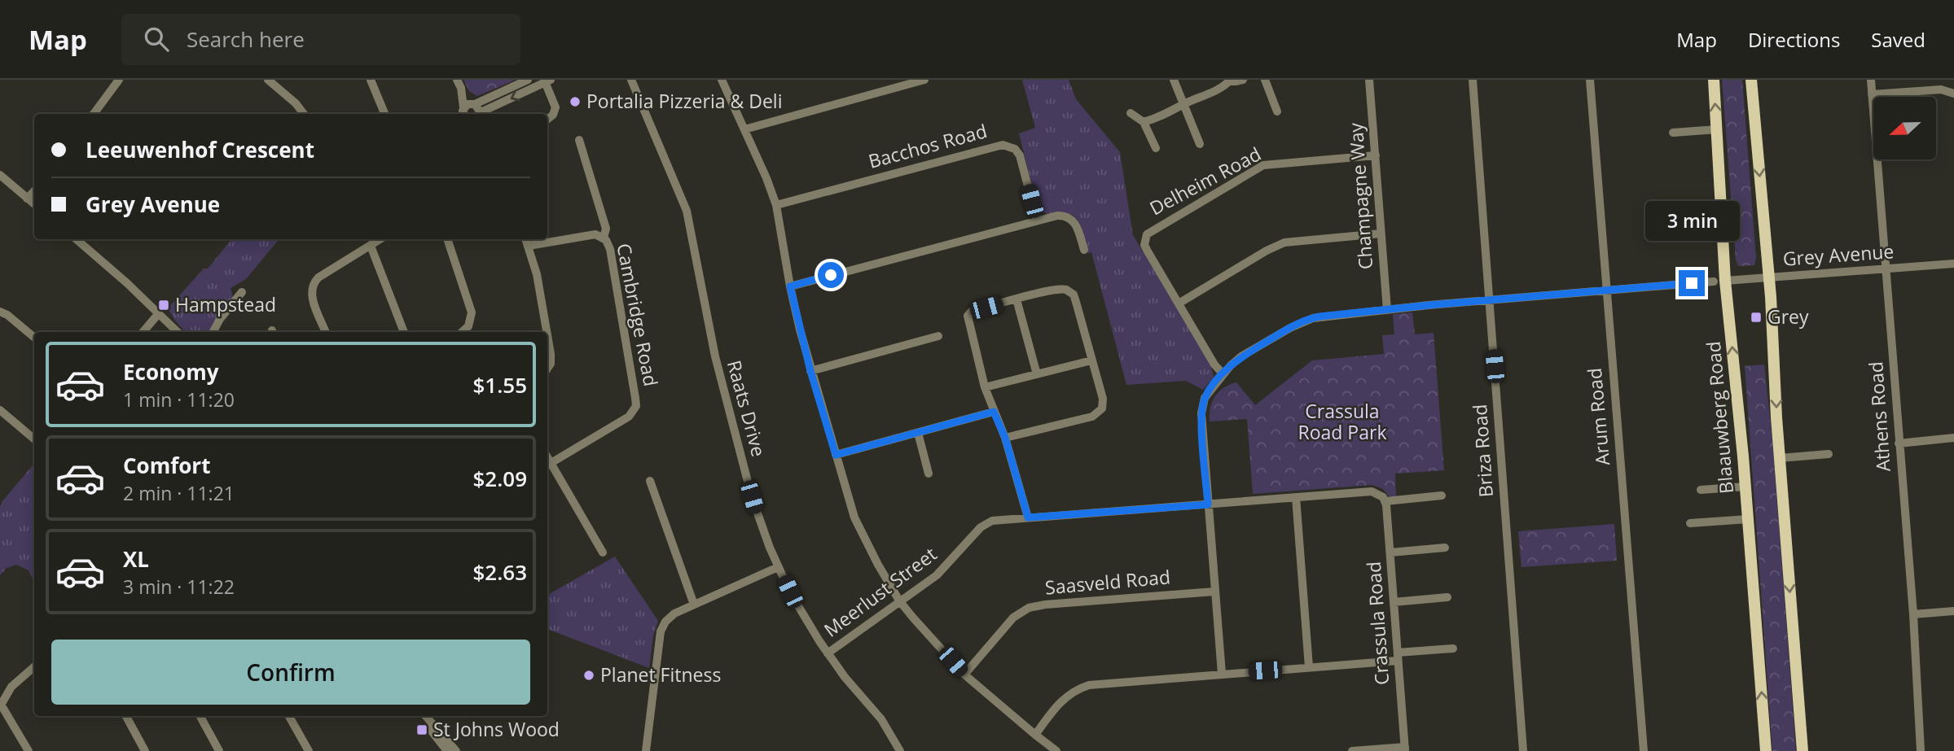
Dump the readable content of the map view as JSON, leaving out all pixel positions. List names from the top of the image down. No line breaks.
{"streets":{"main road":["Blaauwberg Road"],"street":["Bacchos Road","Delheim Road","Champagne Way","Grey Avenue","Cambridge Road","Raats Drive","Arum Road","Athens Road","Briza Road","Saasveld Road","Meerlust Street","Crassula Road"]},"crossings":[["Delheim Road","Champagne Way"],["Delheim Road","Grey Avenue"],["Champagne Way","Grey Avenue"],["Grey Avenue","Arum Road"],["Grey Avenue","Athens Road"],["Grey Avenue","Blaauwberg Road"],["Grey Avenue","Briza Road"],["Grey Avenue","Saasveld Road"],["Grey Avenue","Meerlust Street"],["Raats Drive","Meerlust Street"],["Meerlust Street","Crassula Road"]],"parks":["Crassula Road Park"],"places":{"other":["Portalia Pizzeria & Deli","Planet Fitness"],"transit":["Hampstead","Grey","St Johns Wood"]},"north":"left","page":{"header":"Map","search":"Search here","nav":["Map","Directions","Saved"],"banner":["Leeuwenhof Crescent","Grey Avenue"],"bubble":"3 min","list":[{"name":"Economy","note":"1 min · 11:20","value":"$1.55"},{"name":"Comfort","note":"2 min · 11:21","value":"$2.09"},{"name":"XL","note":"3 min · 11:22","value":"$2.63"}],"buttons":"Confirm"}}
